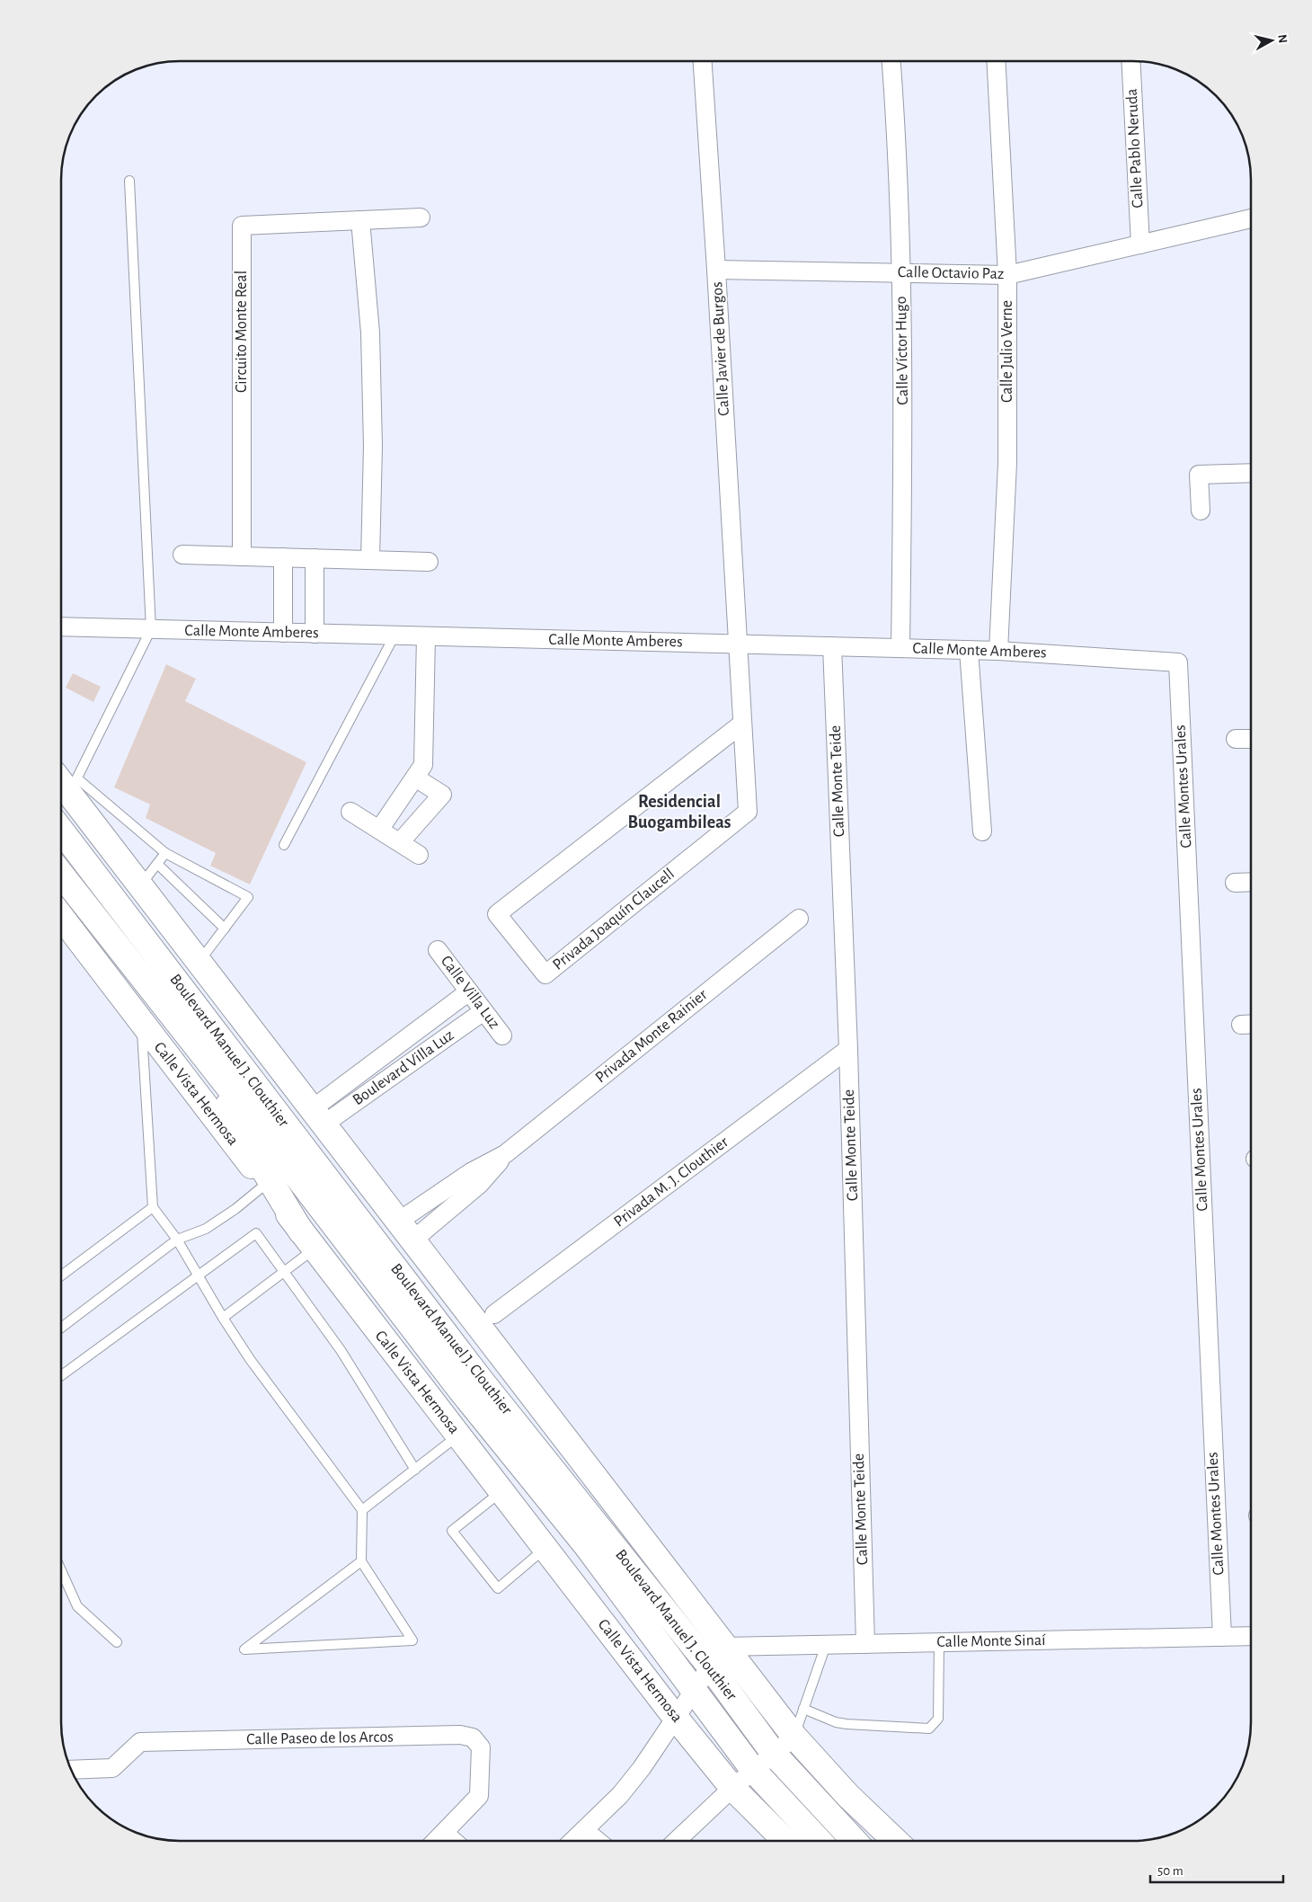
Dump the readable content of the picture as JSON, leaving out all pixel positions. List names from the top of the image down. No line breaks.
{"streets":{"main road":["Boulevard Manuel J. Clouthier","Calle Vista Hermosa"],"street":["Calle Pablo Neruda","Calle Octavio Paz","Circuito Monte Real","Calle Javier de Burgos","Calle Víctor Hugo","Calle Julio Verne","Calle Monte Amberes","Calle Monte Teide","Calle Montes Urales","Privada Joaquín Claucell","Calle Villa Luz","Privada Monte Rainier","Boulevard Villa Luz","Privada M. J. Clouthier","Calle Monte Sinaí","Calle Paseo de los Arcos"]},"crossings":[["Calle Pablo Neruda","Calle Octavio Paz"],["Calle Octavio Paz","Calle Javier de Burgos"],["Calle Octavio Paz","Calle Víctor Hugo"],["Calle Octavio Paz","Calle Julio Verne"],["Calle Javier de Burgos","Calle Monte Amberes"],["Calle Javier de Burgos","Privada Joaquín Claucell"],["Calle Víctor Hugo","Calle Monte Amberes"],["Calle Julio Verne","Calle Monte Amberes"],["Calle Monte Amberes","Calle Monte Teide"],["Calle Monte Amberes","Calle Montes Urales"],["Calle Monte Amberes","Privada Joaquín Claucell"],["Calle Monte Teide","Privada M. J. Clouthier"],["Calle Monte Teide","Calle Monte Sinaí"],["Calle Montes Urales","Calle Monte Sinaí"],["Calle Villa Luz","Boulevard Villa Luz"],["Boulevard Manuel J. Clouthier","Calle Monte Sinaí"]],"districts":["Residencial Buogambileas"],"scale_bar":"50 m","north":"right"}
